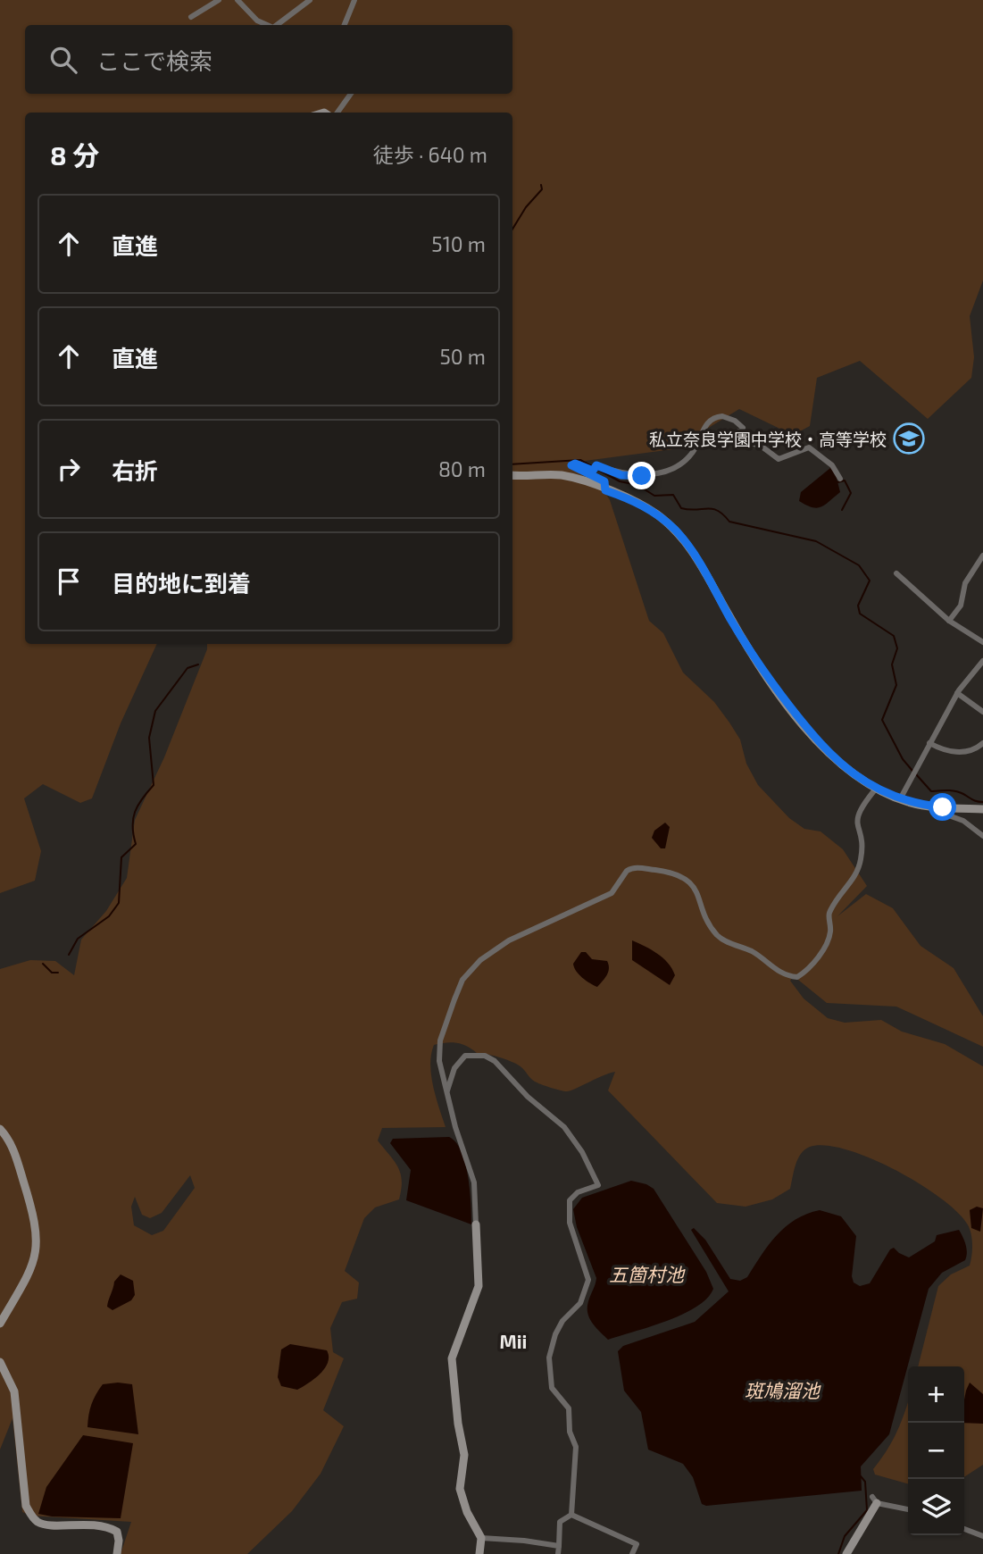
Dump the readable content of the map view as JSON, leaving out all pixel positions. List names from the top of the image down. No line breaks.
{"districts":["Mii"],"water":["五箇村池","斑鳩溜池"],"places":{"school or university":["私立奈良学園中学校・高等学校"]},"page":{"search":"ここで検索","heading":["8 分","徒歩 · 640 m"],"list":[["直進","510 m"],["直進","50 m"],["右折","80 m"],"目的地に到着"],"map_buttons":["+","−"]}}
